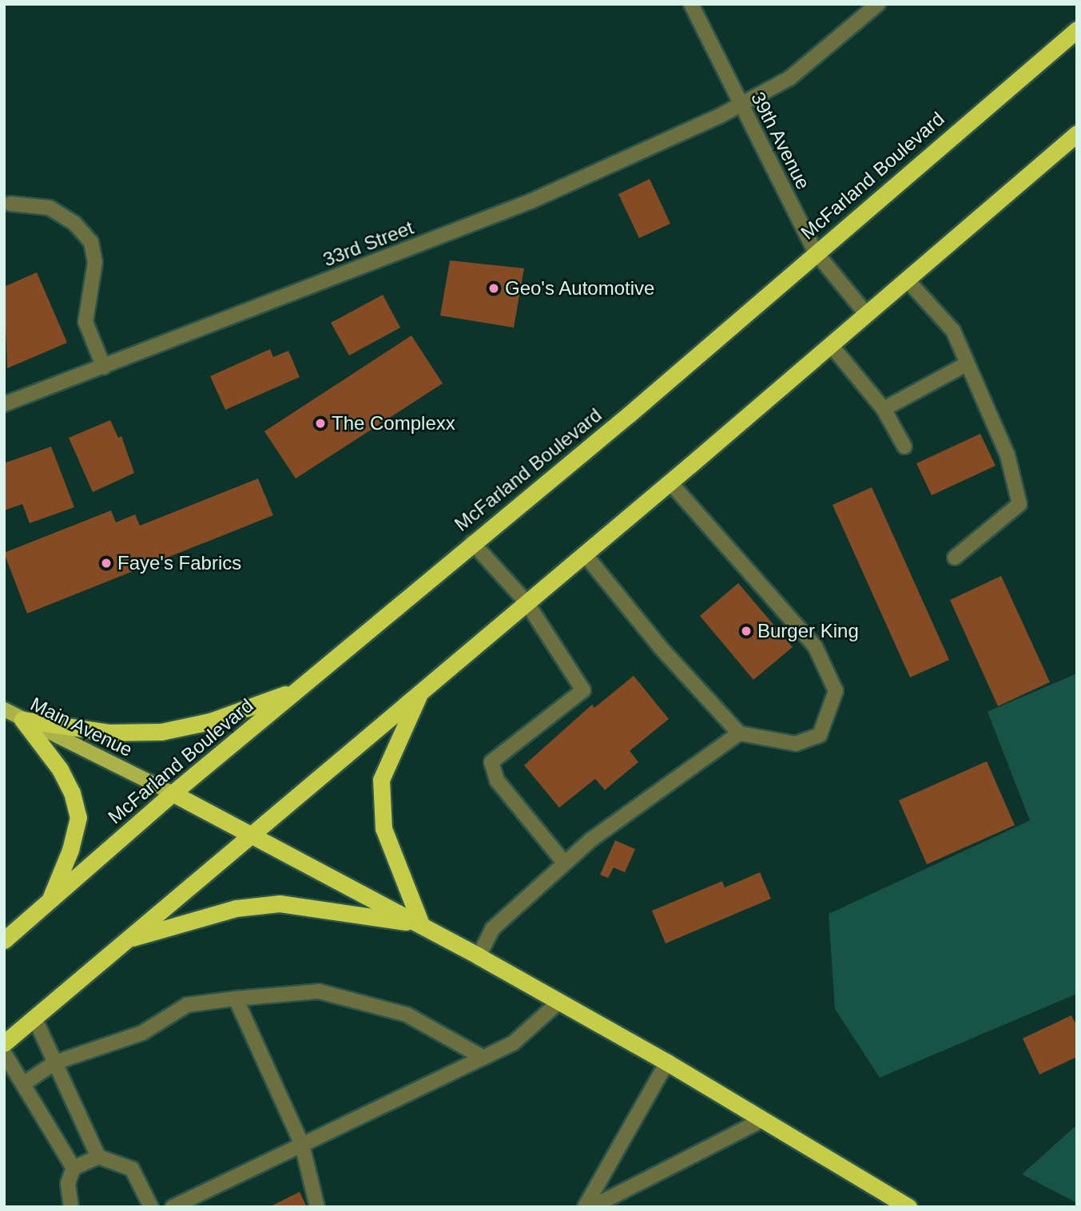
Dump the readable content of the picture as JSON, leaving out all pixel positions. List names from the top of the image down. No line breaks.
{"streets":{"highway":["McFarland Boulevard"],"main road":["Main Avenue"],"street":["39th Avenue","33rd Street"]},"crossings":[["39th Avenue","McFarland Boulevard"],["39th Avenue","33rd Street"],["McFarland Boulevard","Main Avenue"]],"places":["Geo's Automotive","The Complexx","Faye's Fabrics","Burger King"]}
